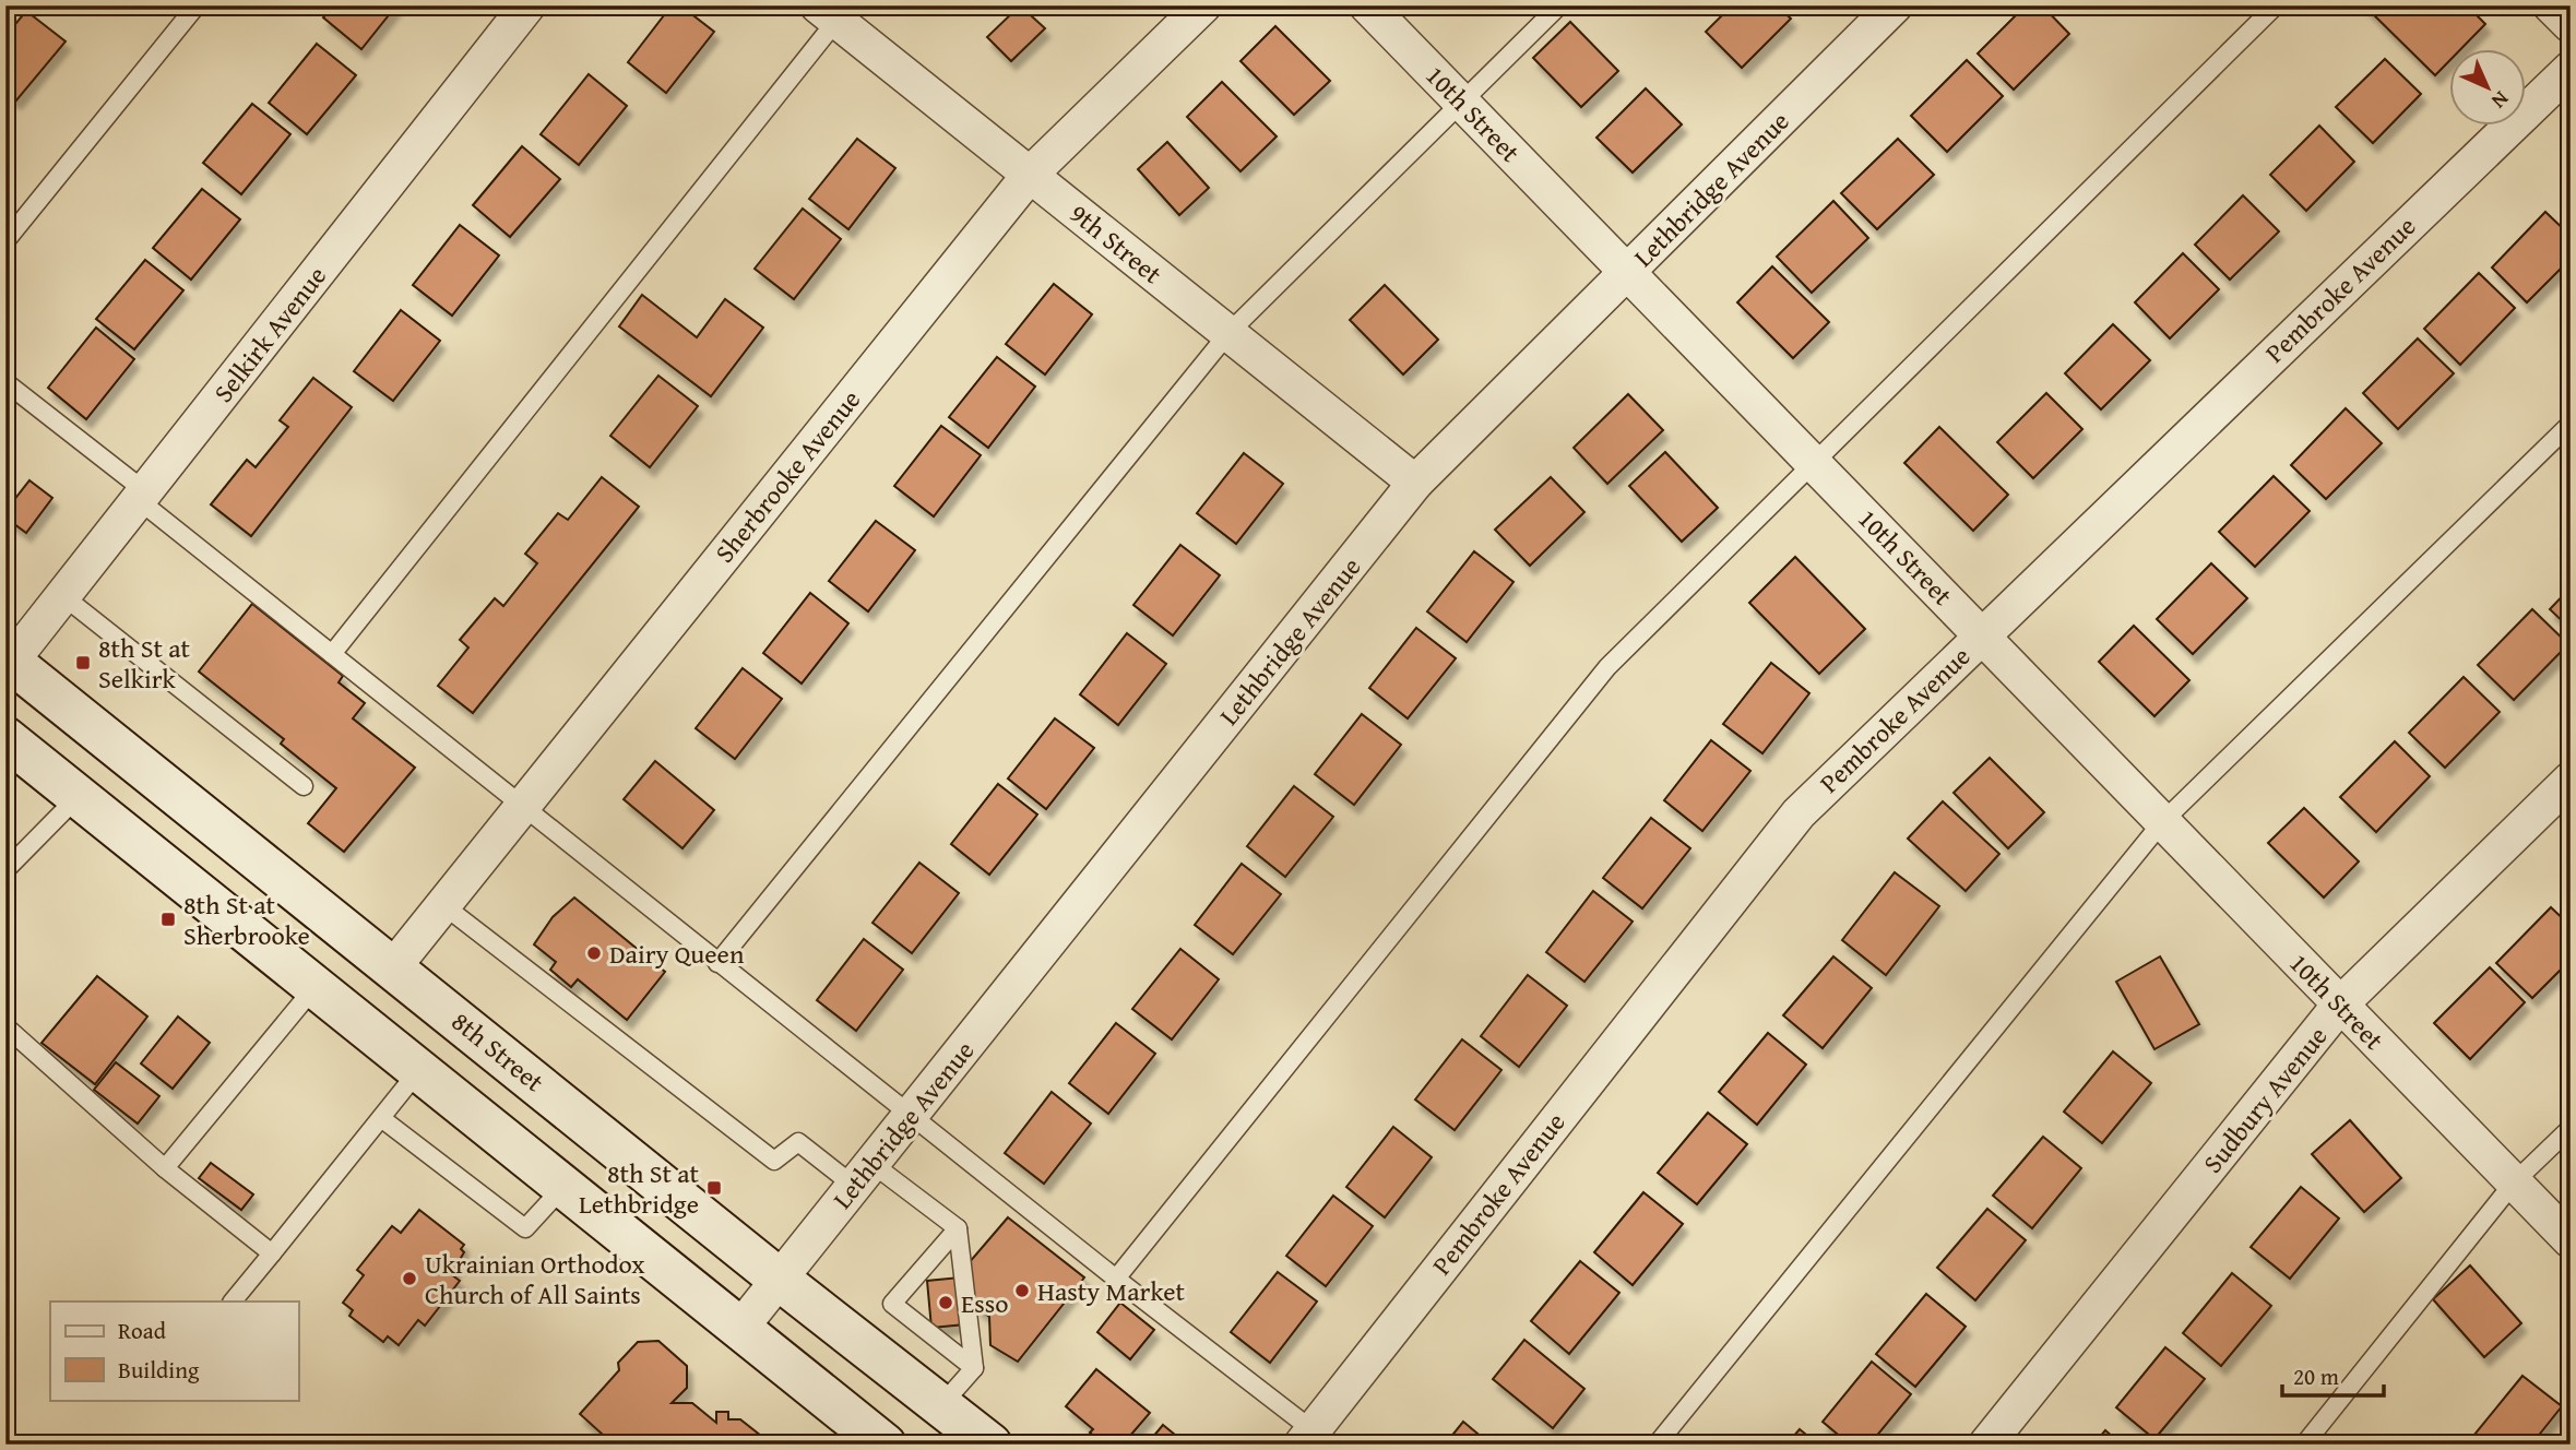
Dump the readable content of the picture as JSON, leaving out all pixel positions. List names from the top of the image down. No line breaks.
{"streets":{"main road":["8th Street"],"street":["10th Street","Lethbridge Avenue","9th Street","Pembroke Avenue","Selkirk Avenue","Sherbrooke Avenue","Sudbury Avenue"]},"crossings":[["10th Street","Lethbridge Avenue"],["10th Street","Pembroke Avenue"],["10th Street","Sudbury Avenue"],["Lethbridge Avenue","9th Street"],["Lethbridge Avenue","8th Street"],["9th Street","Sherbrooke Avenue"],["Selkirk Avenue","8th Street"],["Sherbrooke Avenue","8th Street"]],"places":{"transit":["8th St at Selkirk","8th St at Sherbrooke","8th St at Lethbridge"],"other":["Dairy Queen","Ukrainian Orthodox Church of All Saints","Hasty Market","Esso"]},"legend":["Road","Building"],"scale_bar":"20 m","north":"bottom right"}
